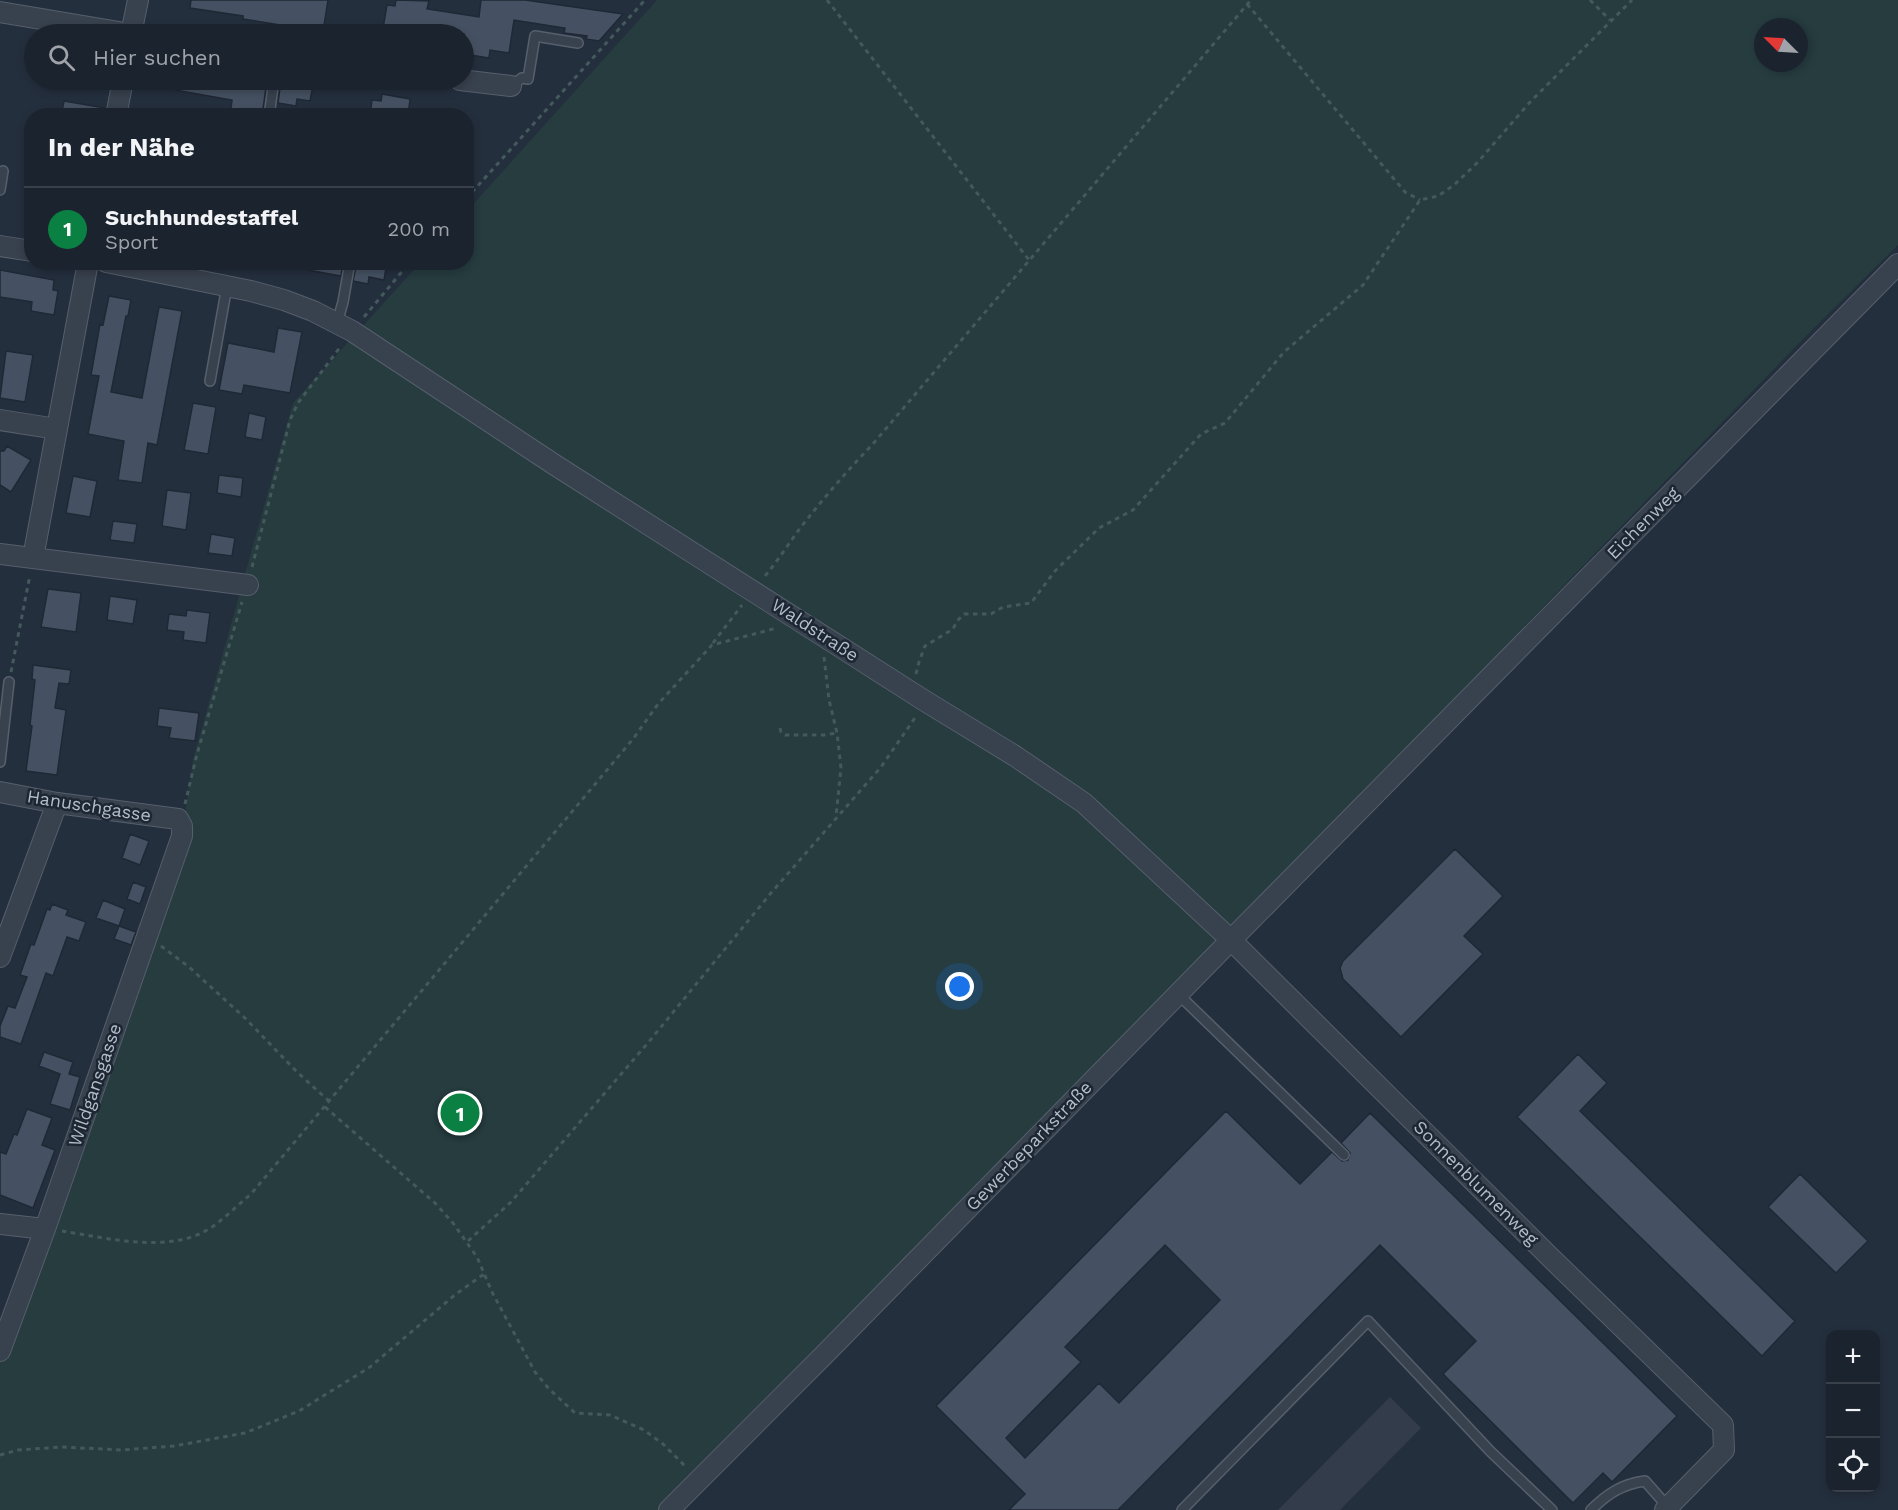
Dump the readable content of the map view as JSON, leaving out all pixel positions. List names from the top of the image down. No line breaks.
{"streets":{"street":["Eichenweg","Waldstraße","Hanuschgasse","Wildgansgasse","Gewerbeparkstraße","Sonnenblumenweg"]},"crossings":[["Eichenweg","Gewerbeparkstraße"],["Waldstraße","Gewerbeparkstraße"],["Waldstraße","Sonnenblumenweg"],["Hanuschgasse","Wildgansgasse"],["Gewerbeparkstraße","Sonnenblumenweg"]],"north":"top left","page":{"search":"Hier suchen","heading":"In der Nähe","list":[{"mark":"1","name":"Suchhundestaffel","note":"Sport","value":"200 m"}],"pins":"1","map_buttons":["+","−"]}}
